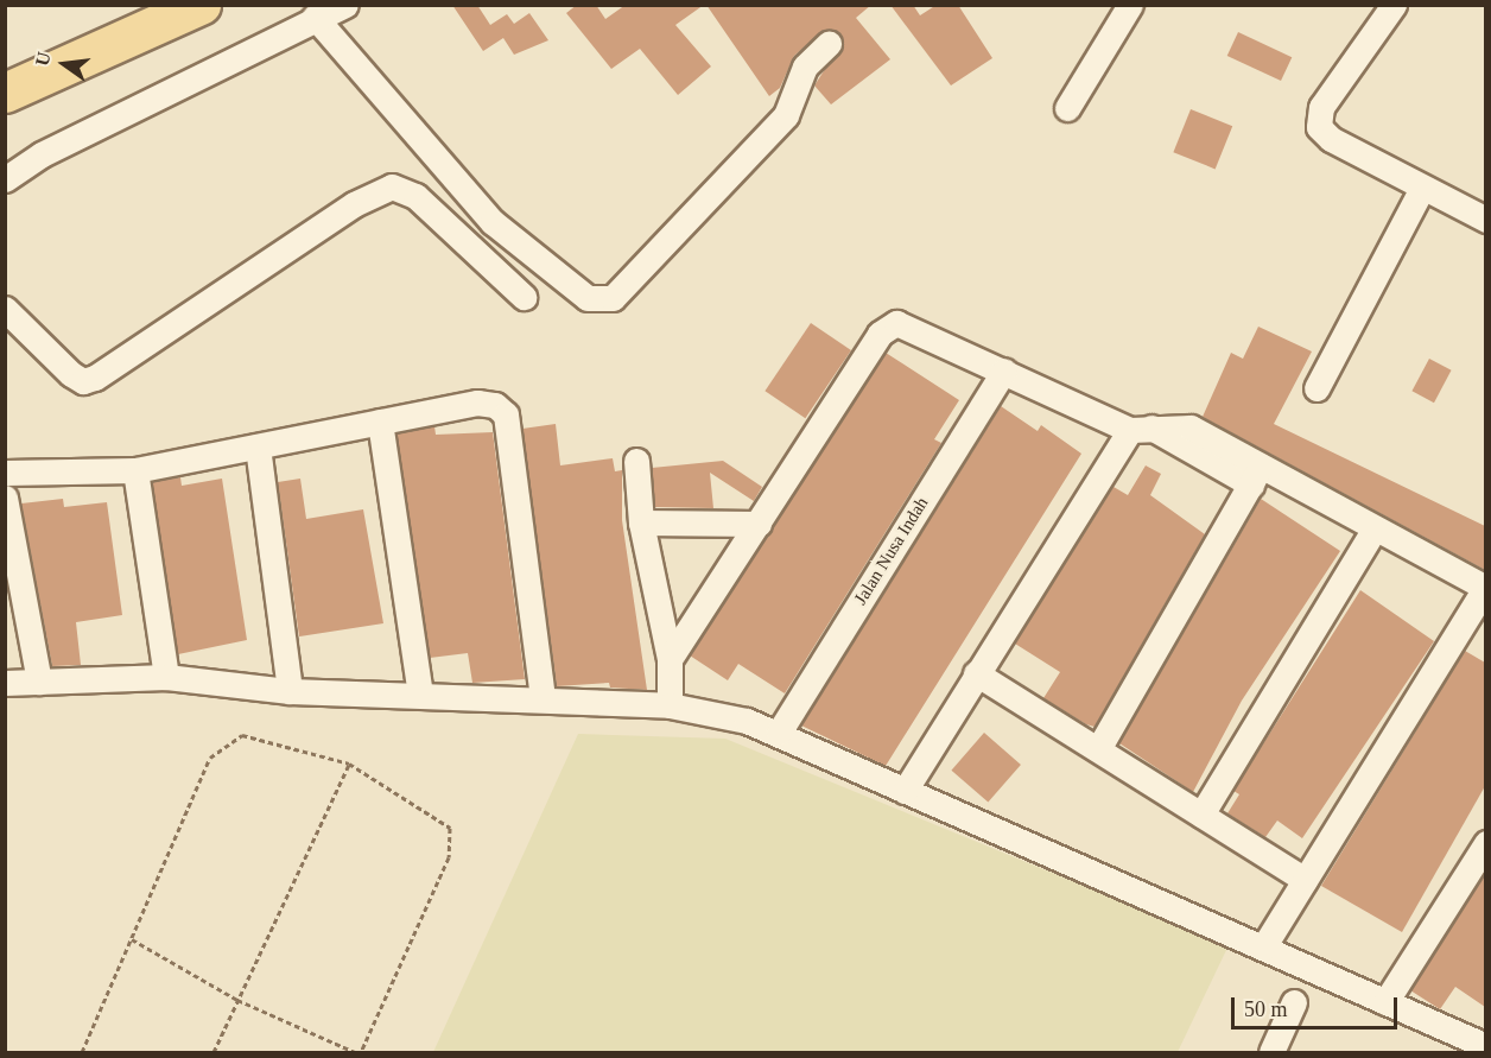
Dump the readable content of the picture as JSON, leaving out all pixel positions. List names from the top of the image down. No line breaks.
{"streets":{"street":["Jalan Nusa Indah"]},"scale_bar":"50 m","north":"left"}
